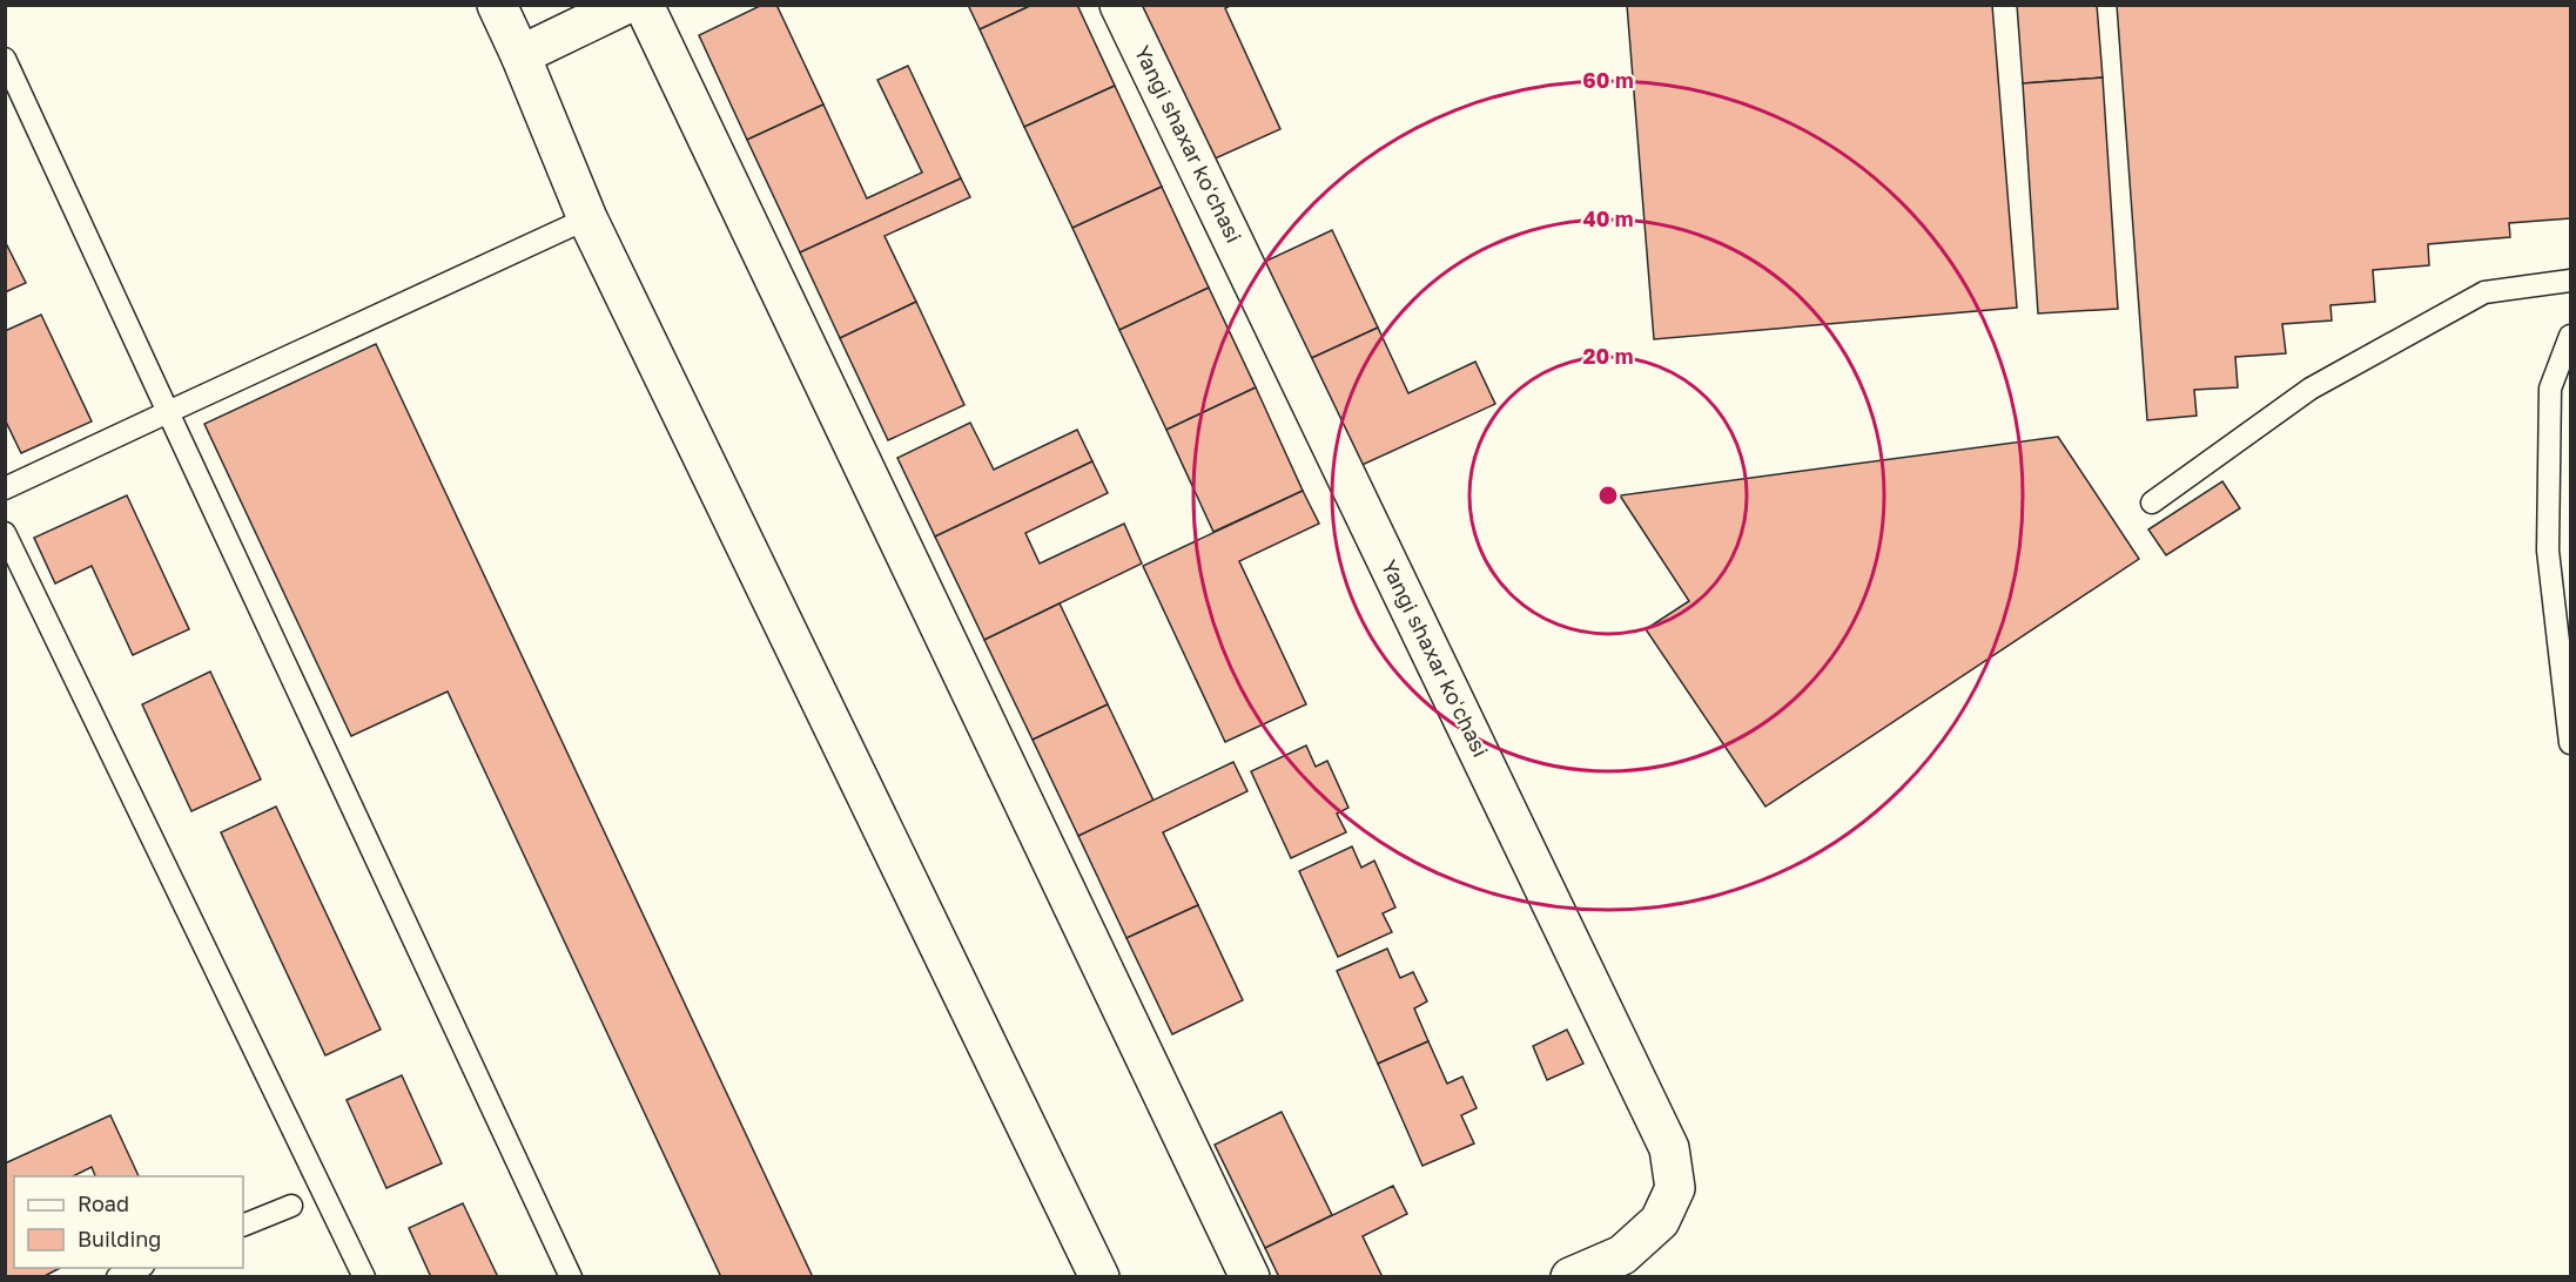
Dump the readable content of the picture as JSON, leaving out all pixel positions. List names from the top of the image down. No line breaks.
{"streets":{"street":["Yangi shaxar koʻchasi"]},"legend":["Road","Building"],"rings":["60 m","40 m","20 m"]}
